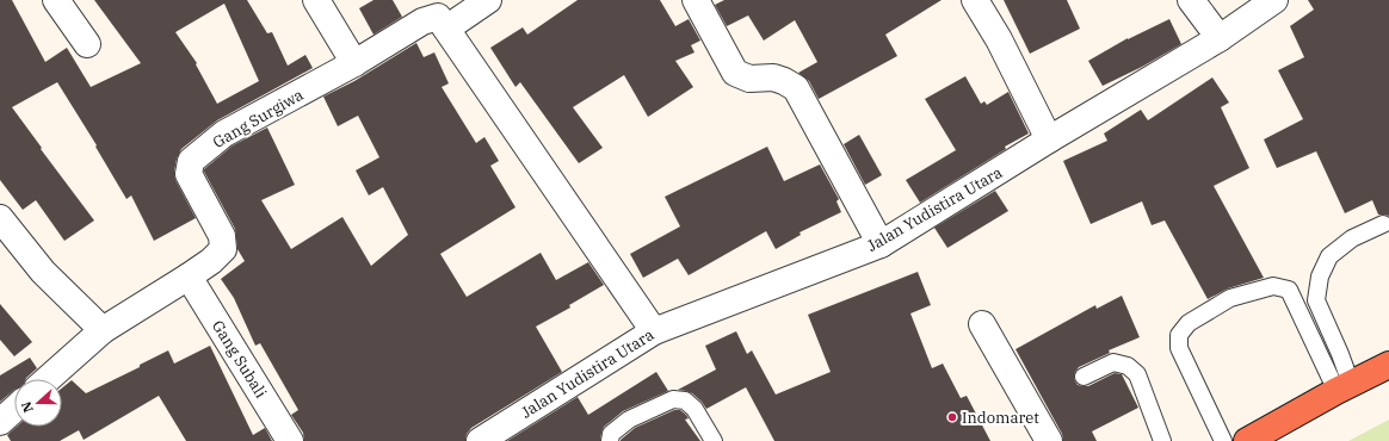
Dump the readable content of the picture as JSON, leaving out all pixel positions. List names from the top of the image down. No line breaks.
{"streets":{"street":["Gang Surgiwa","Jalan Yudistira Utara","Gang Subali"]},"crossings":[["Gang Surgiwa","Gang Subali"]],"places":["Indomaret"],"north":"left"}
